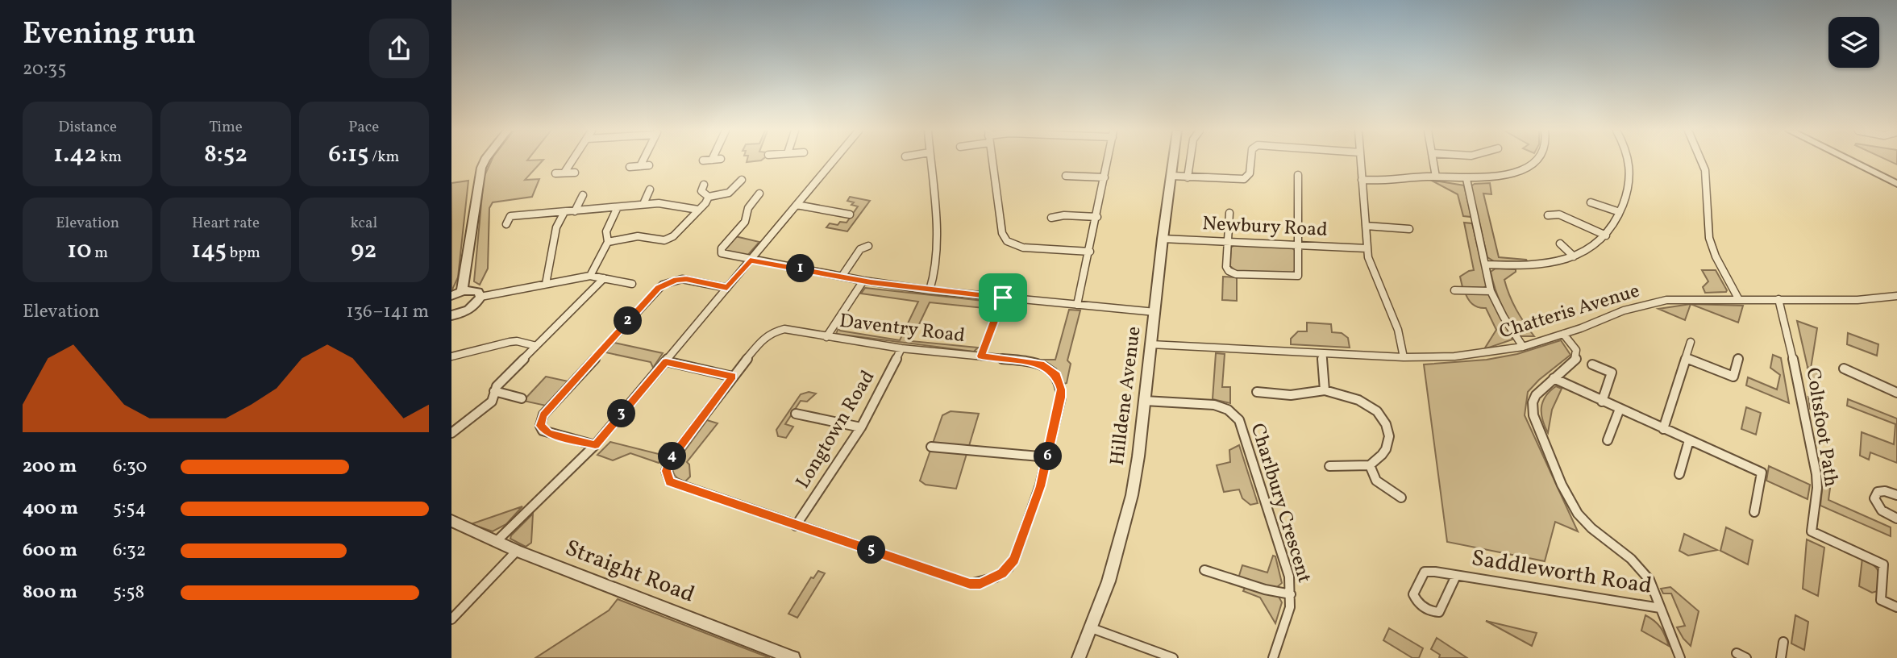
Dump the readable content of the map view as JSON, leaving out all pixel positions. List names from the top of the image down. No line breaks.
{"streets":{"street":["Newbury Road","Chatteris Avenue","Daventry Road","Hilldene Avenue","Coltsfoot Path","Longtown Road","Charlbury Crescent","Straight Road","Saddleworth Road"]},"crossings":[["Newbury Road","Hilldene Avenue"],["Chatteris Avenue","Hilldene Avenue"],["Chatteris Avenue","Coltsfoot Path"],["Daventry Road","Longtown Road"],["Hilldene Avenue","Charlbury Crescent"]],"page":{"heading":["Evening run","20:35"],"stats":[["Distance","1.42 km"],["Time","8:52"],["Pace","6:15 /km"],["Elevation","10 m"],["Heart rate","145 bpm"],["kcal","92"]],"pins":["1","2","3","4","6","5"],"chart":["Elevation","136–141 m"],"list":[{"name":"200 m","note":"6:30"},{"name":"400 m","note":"5:54"},{"name":"600 m","note":"6:32"},{"name":"800 m","note":"5:58"}]}}
